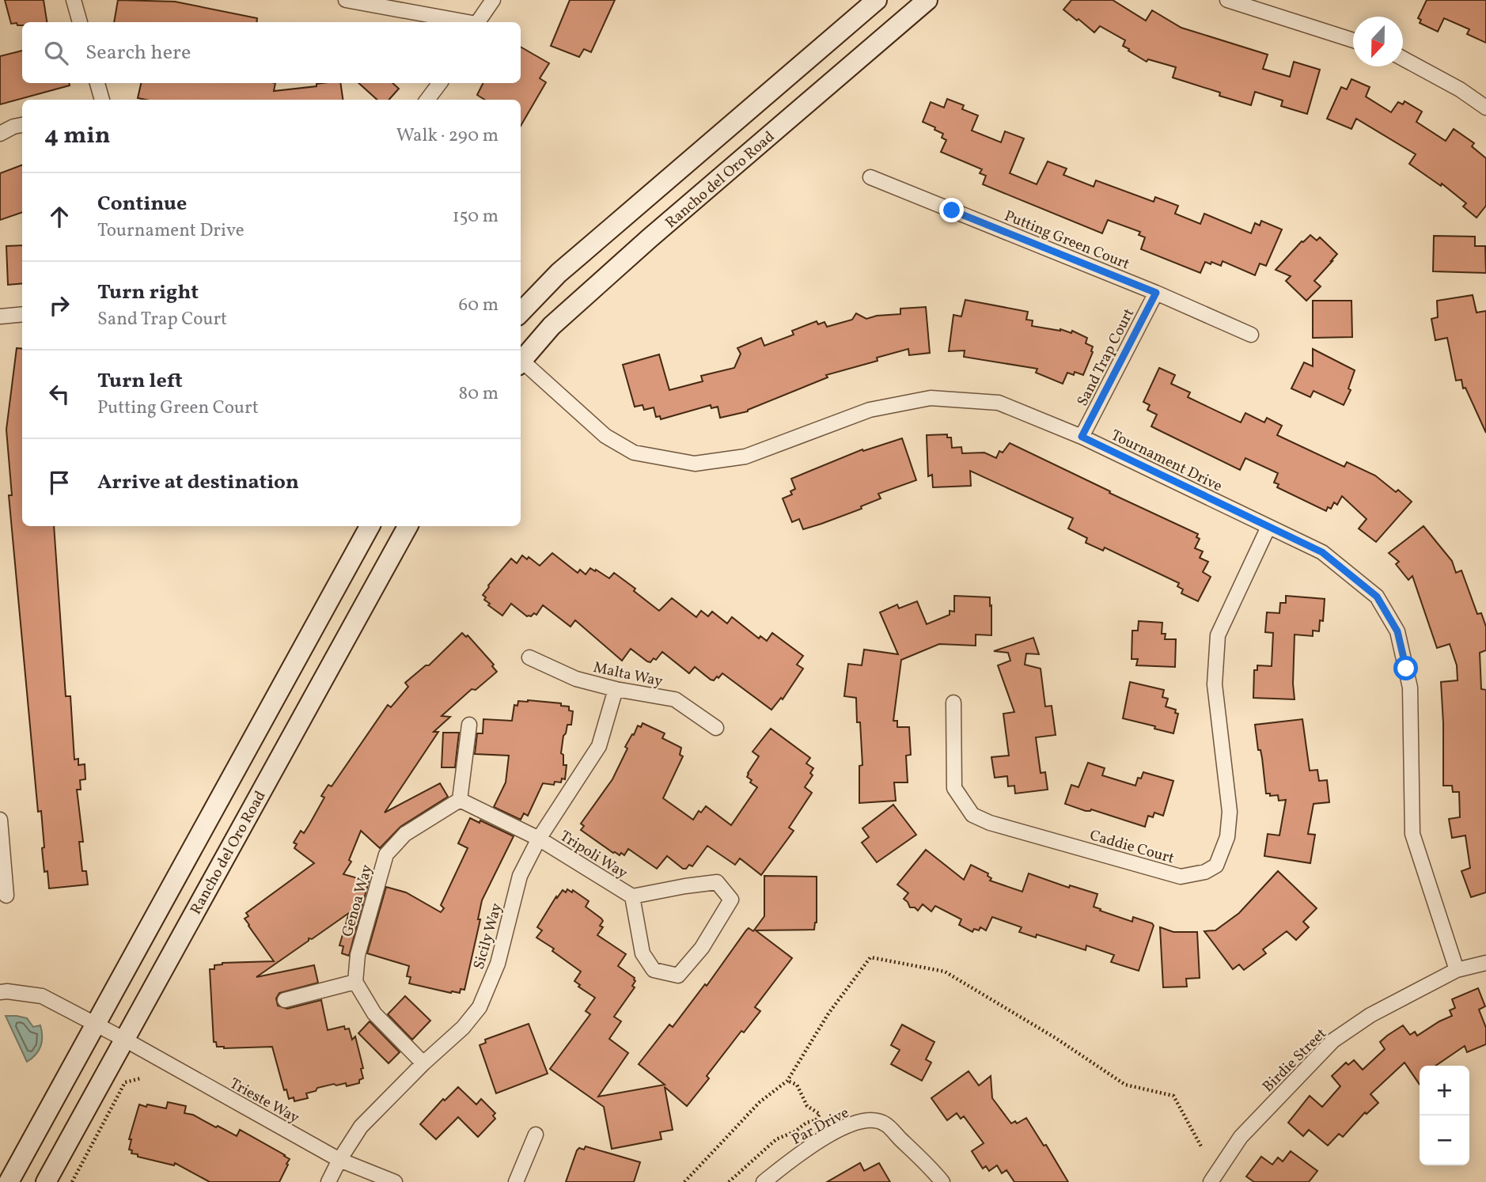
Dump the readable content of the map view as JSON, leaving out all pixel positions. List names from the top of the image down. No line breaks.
{"streets":{"main road":["Rancho del Oro Road"],"street":["Putting Green Court","Sand Trap Court","Tournament Drive","Malta Way","Caddie Court","Tripoli Way","Genoa Way","Sicily Way","Birdie Street","Trieste Way","Par Drive"]},"crossings":[["Rancho del Oro Road","Trieste Way"],["Putting Green Court","Sand Trap Court"],["Sand Trap Court","Tournament Drive"],["Tournament Drive","Caddie Court"],["Tournament Drive","Birdie Street"],["Malta Way","Sicily Way"],["Tripoli Way","Sicily Way"],["Sicily Way","Trieste Way"]],"north":"bottom","page":{"search":"Search here","heading":["4 min","Walk · 290 m"],"list":[["Continue","Tournament Drive","150 m"],["Turn right","Sand Trap Court","60 m"],["Turn left","Putting Green Court","80 m"],"Arrive at destination"],"map_buttons":["+","−"]}}
